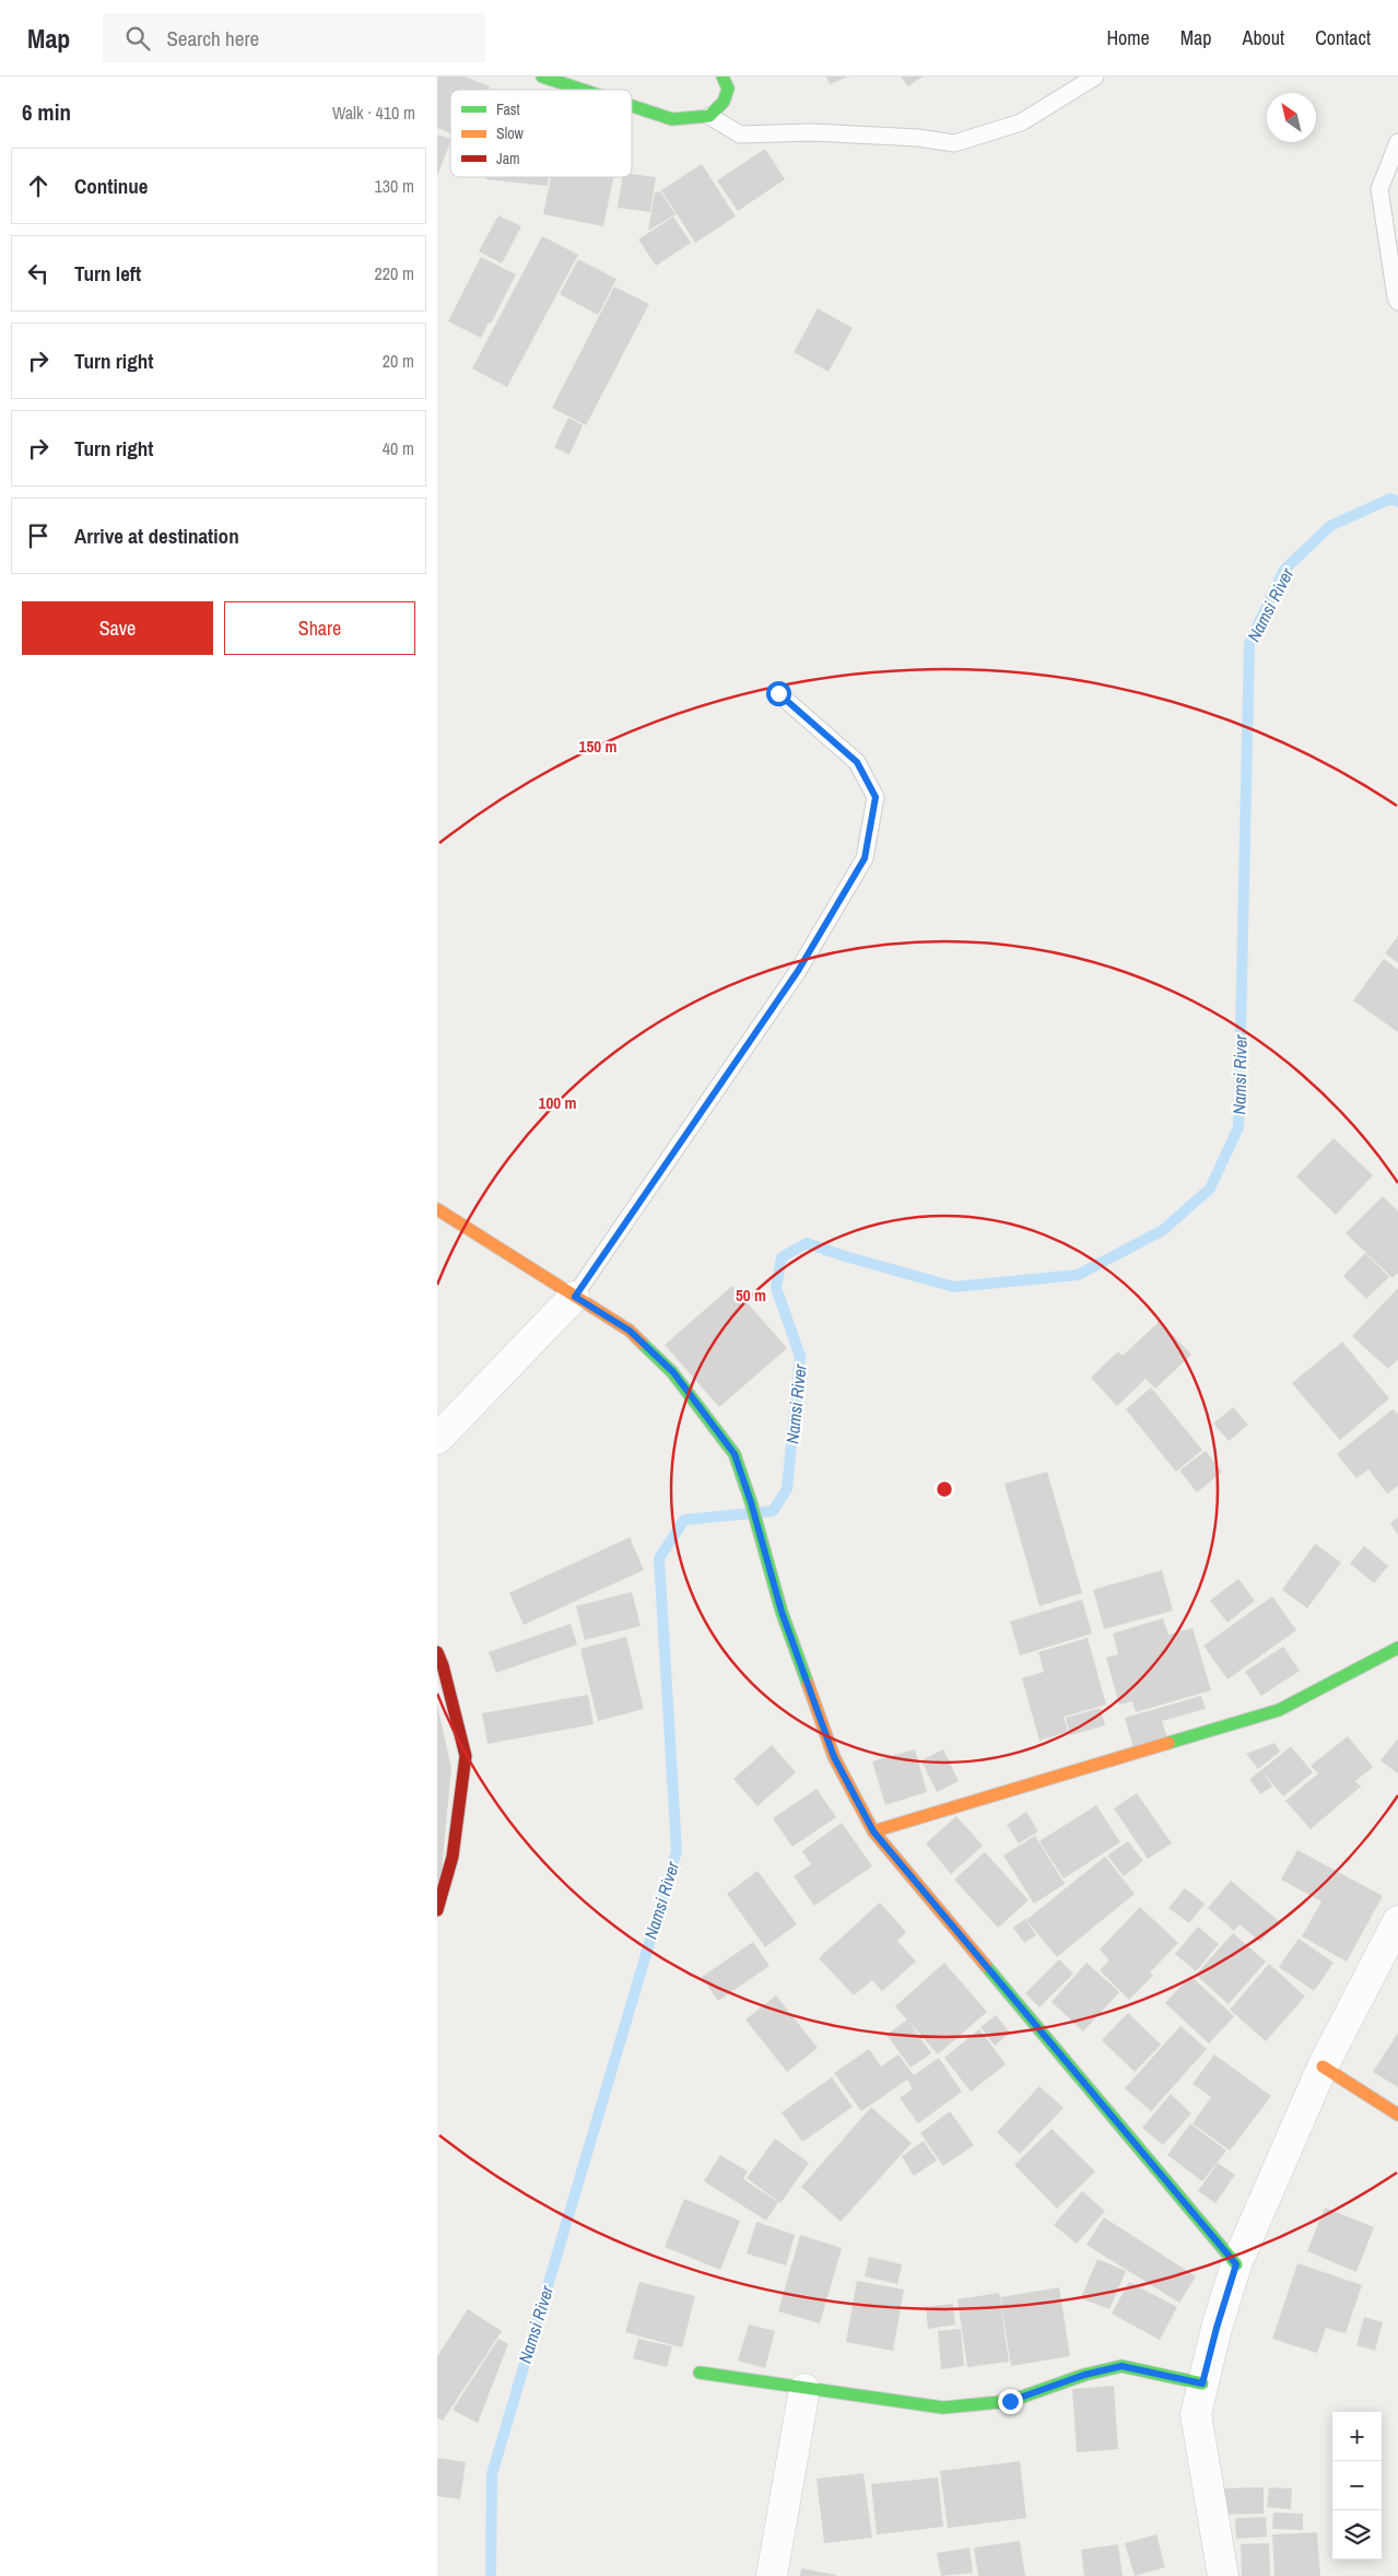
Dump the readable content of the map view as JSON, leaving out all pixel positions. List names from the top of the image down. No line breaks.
{"water":["Namsi River"],"legend":["Fast","Slow","Jam"],"north":"top left","page":{"header":"Map","search":"Search here","nav":["Home","Map","About","Contact"],"heading":["6 min","Walk · 410 m"],"list":[["Continue","130 m"],["Turn left","220 m"],["Turn right","20 m"],["Turn right","40 m"],"Arrive at destination"],"buttons":["Save","Share"],"map_buttons":["+","−"]},"rings":["150 m","100 m","50 m"]}
